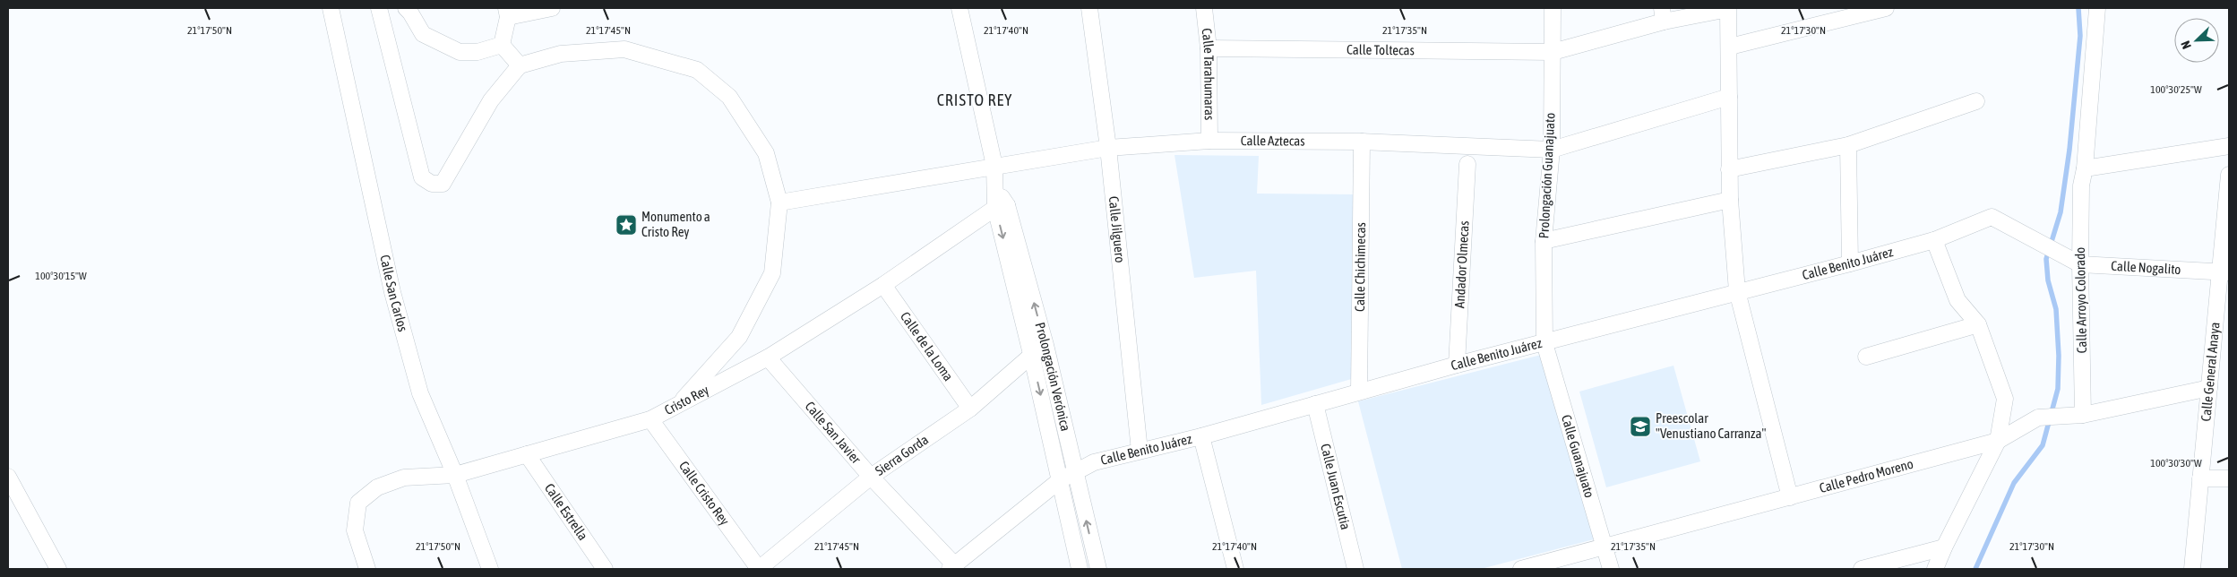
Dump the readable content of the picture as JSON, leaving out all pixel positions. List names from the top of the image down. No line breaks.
{"streets":{"street":["Calle Toltecas","Calle Tarahumaras","Calle Aztecas","Prolongación Guanajuato","Calle Jilguero","Calle Benito Juárez","Andador Olmecas","Calle Chichimecas","Calle Nogalito","Calle San Carlos","Calle Arroyo Colorado","Calle de la Loma","Calle General Anaya","Prolongación Verónica","Cristo Rey","Calle San Javier","Sierra Gorda","Calle Guanajuato","Calle Pedro Moreno","Calle Juan Escutia","Calle Cristo Rey","Calle Estrella"]},"crossings":[["Calle Toltecas","Calle Tarahumaras"],["Calle Toltecas","Prolongación Guanajuato"],["Calle Tarahumaras","Calle Aztecas"],["Calle Aztecas","Prolongación Guanajuato"],["Calle Aztecas","Calle Jilguero"],["Calle Aztecas","Calle Chichimecas"],["Calle Aztecas","Prolongación Verónica"],["Prolongación Guanajuato","Calle Benito Juárez"],["Prolongación Guanajuato","Calle Guanajuato"],["Calle Jilguero","Calle Benito Juárez"],["Calle Benito Juárez","Andador Olmecas"],["Calle Benito Juárez","Calle Chichimecas"],["Calle Benito Juárez","Calle Nogalito"],["Calle Benito Juárez","Prolongación Verónica"],["Calle Benito Juárez","Calle San Javier"],["Calle Benito Juárez","Calle Guanajuato"],["Calle Benito Juárez","Calle Juan Escutia"],["Calle Nogalito","Calle Arroyo Colorado"],["Calle Nogalito","Calle General Anaya"],["Calle San Carlos","Cristo Rey"],["Calle Arroyo Colorado","Calle Pedro Moreno"],["Calle de la Loma","Cristo Rey"],["Calle de la Loma","Sierra Gorda"],["Calle General Anaya","Calle Pedro Moreno"],["Prolongación Verónica","Cristo Rey"],["Prolongación Verónica","Sierra Gorda"],["Cristo Rey","Calle San Javier"],["Cristo Rey","Calle Cristo Rey"],["Cristo Rey","Calle Estrella"],["Calle San Javier","Sierra Gorda"],["Sierra Gorda","Calle Cristo Rey"],["Calle Guanajuato","Calle Pedro Moreno"]],"districts":["CRISTO REY"],"places":{"place":["Monumento a Cristo Rey"],"school or university":["Preescolar \"Venustiano Carranza\""]},"north":"bottom left","coordinates":["21°17'50\"N","21°17'45\"N","21°17'40\"N","21°17'35\"N","21°17'30\"N","100°30'25\"W","100°30'15\"W","100°30'30\"W"]}
